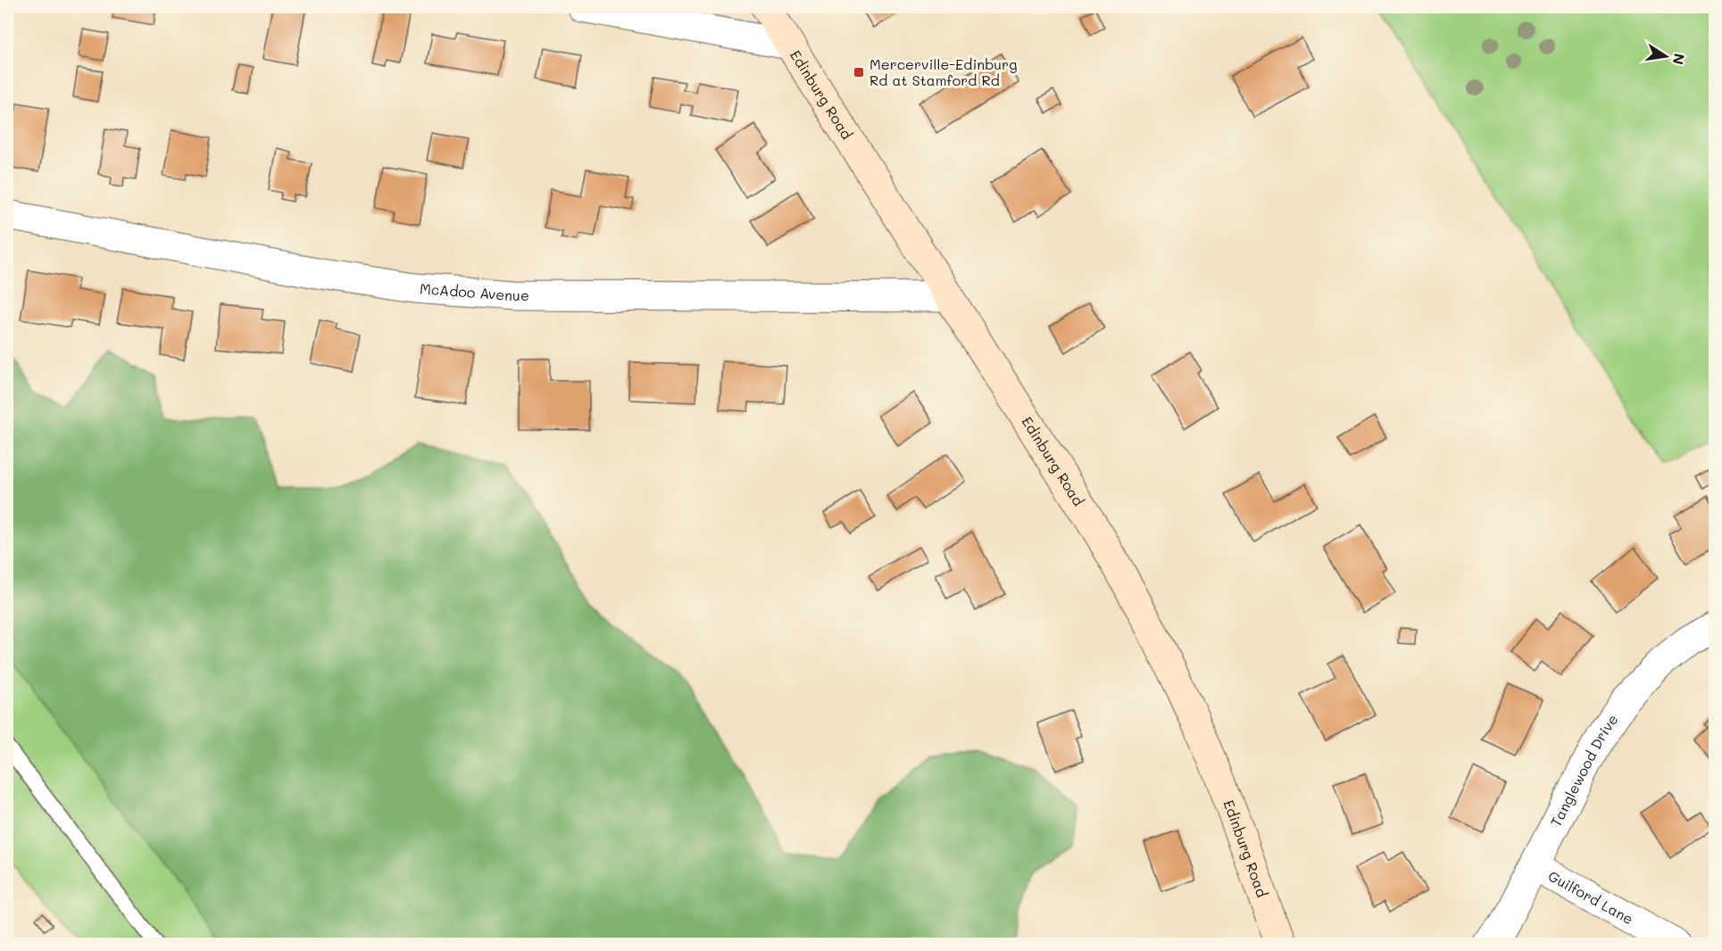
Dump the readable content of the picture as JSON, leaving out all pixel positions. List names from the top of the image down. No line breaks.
{"streets":{"main road":["Edinburg Road"],"street":["McAdoo Avenue","Tanglewood Drive","Guilford Lane"]},"crossings":[["Edinburg Road","McAdoo Avenue"],["Tanglewood Drive","Guilford Lane"]],"places":{"transit":["Mercerville-Edinburg Rd at Stamford Rd"]},"north":"right"}
